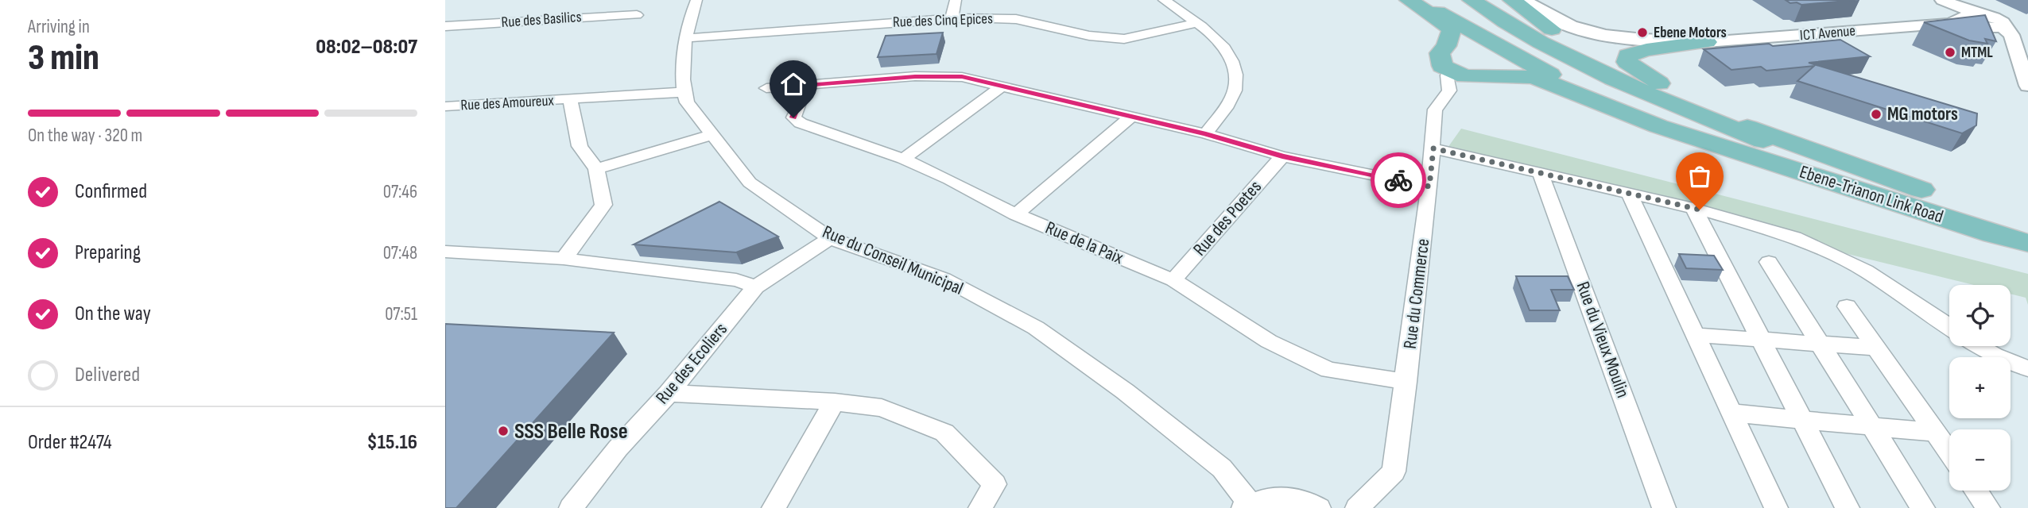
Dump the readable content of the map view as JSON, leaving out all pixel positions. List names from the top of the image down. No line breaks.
{"streets":{"main road":["Ebene-Trianon Link Road"],"street":["Rue des Basilics","Rue des Cinq Epices","ICT Avenue","Rue des Amoureux","Rue des Poetes","Rue de la Paix","Rue du Conseil Municipal","Rue du Commerce","Rue du Vieux Moulin","Rue des Ecoliers"]},"crossings":[["Rue des Poetes","Rue de la Paix"],["Rue de la Paix","Rue du Commerce"],["Rue du Conseil Municipal","Rue des Ecoliers"]],"places":["Ebene Motors","MTML","MG motors","SSS Belle Rose"],"page":{"heading":["3 min","Arriving in","08:02–08:07"],"panel":["Order #2474","$15.16"],"bar":"On the way · 320 m","list":[["Confirmed","07:46"],["Preparing","07:48"],["On the way","07:51"],"Delivered"],"map_buttons":["+","−"]}}
